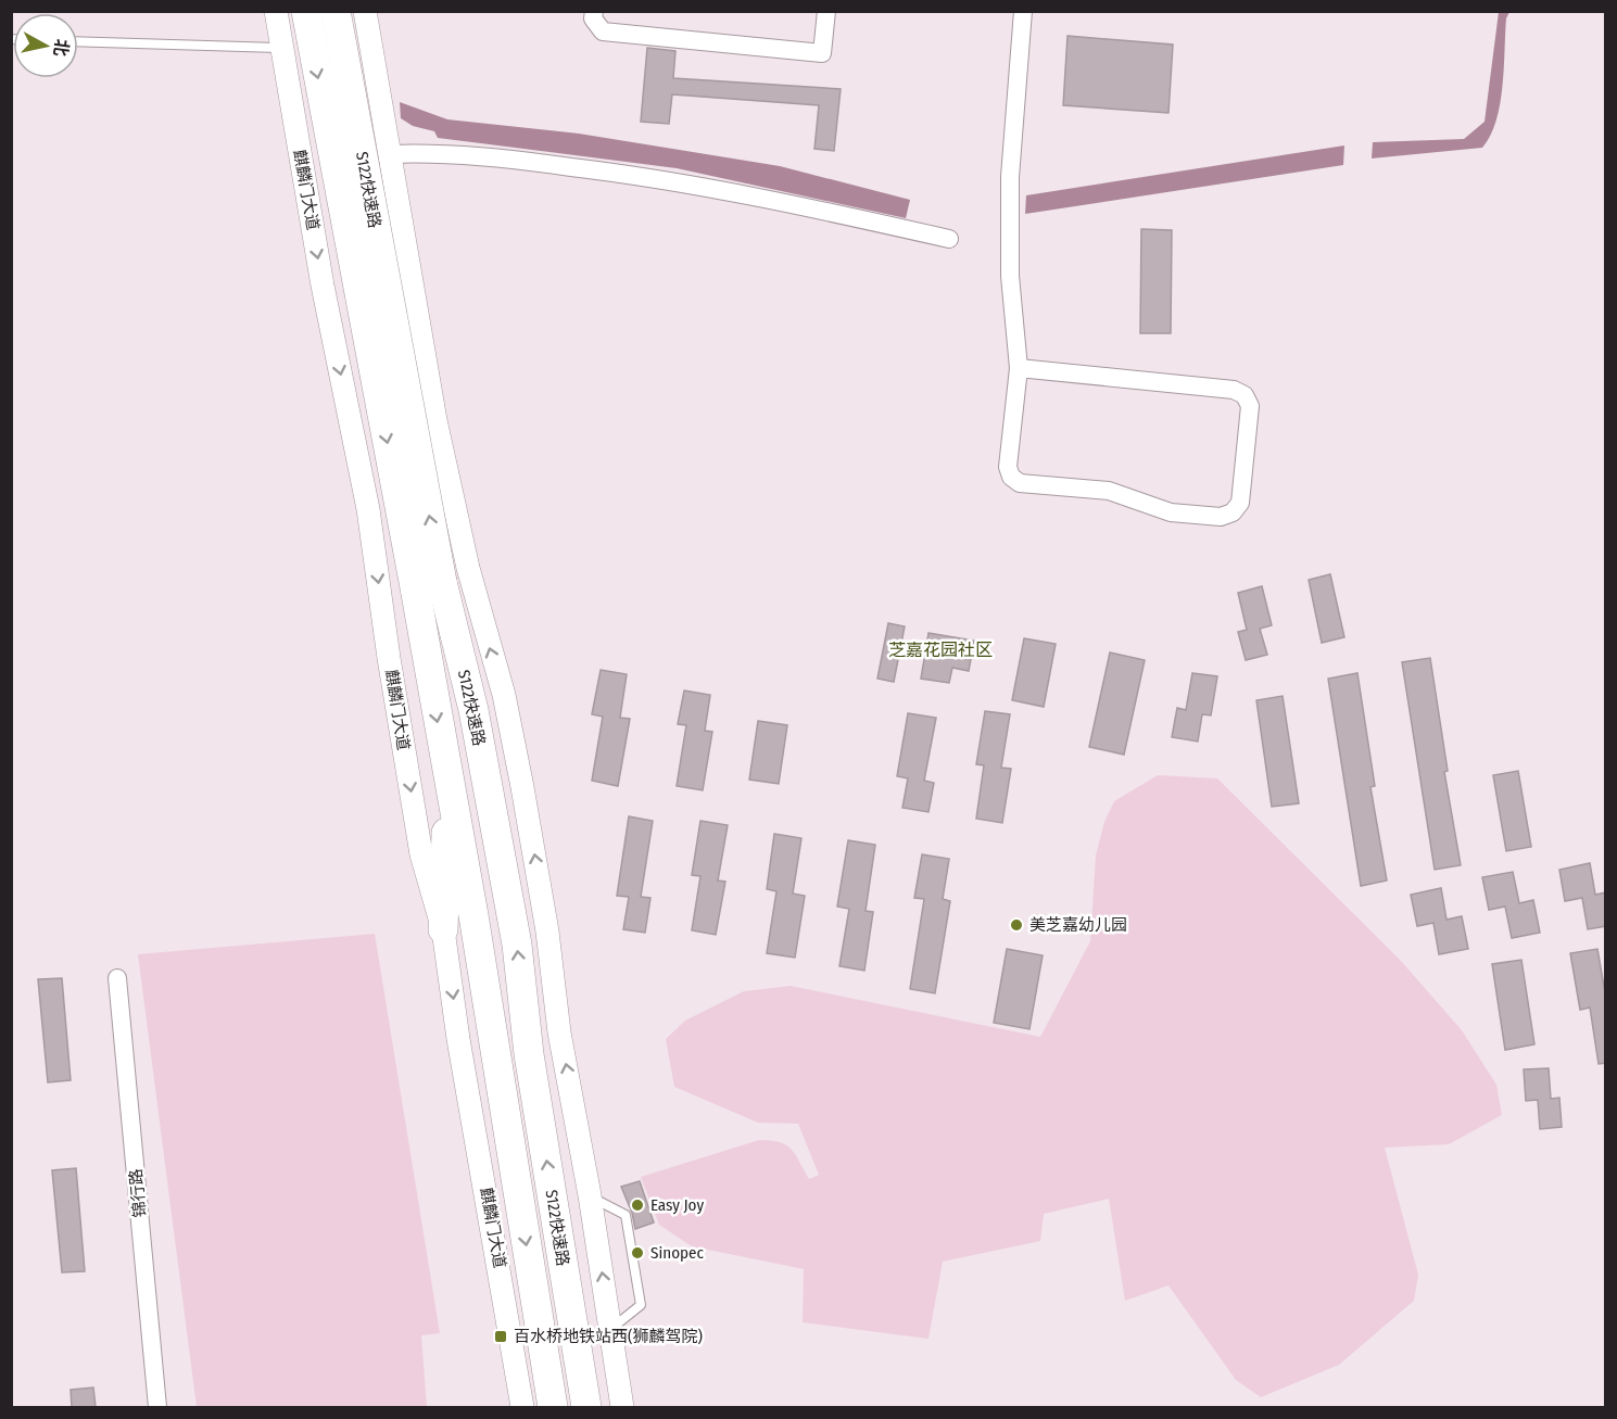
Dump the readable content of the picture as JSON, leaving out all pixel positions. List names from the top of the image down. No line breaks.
{"streets":{"highway":["S122快速路"],"street":["麒麟门大道","锦行路"]},"districts":["芝嘉花园社区"],"places":{"other":["美芝嘉幼儿园","Easy Joy","Sinopec"],"transit":["百水桥地铁站西(狮麟驾院)"]},"north":"right"}
